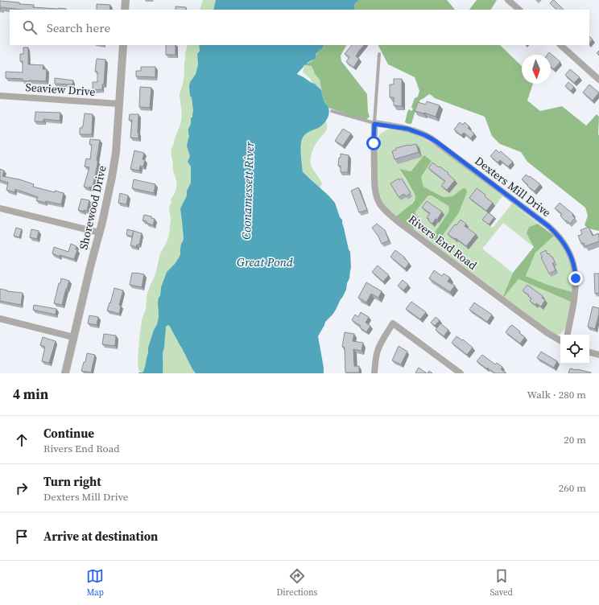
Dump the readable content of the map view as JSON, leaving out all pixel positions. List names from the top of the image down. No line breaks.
{"streets":{"street":["Seaview Drive","Dexters Mill Drive","Shorewood Drive","Rivers End Road"]},"crossings":[["Seaview Drive","Shorewood Drive"],["Dexters Mill Drive","Rivers End Road"]],"water":["Coonamessett River","Great Pond"],"north":"bottom","page":{"search":"Search here","heading":["4 min","Walk · 280 m"],"list":[["Continue","Rivers End Road","20 m"],["Turn right","Dexters Mill Drive","260 m"],"Arrive at destination"],"nav":["Map","Directions","Saved"]}}
